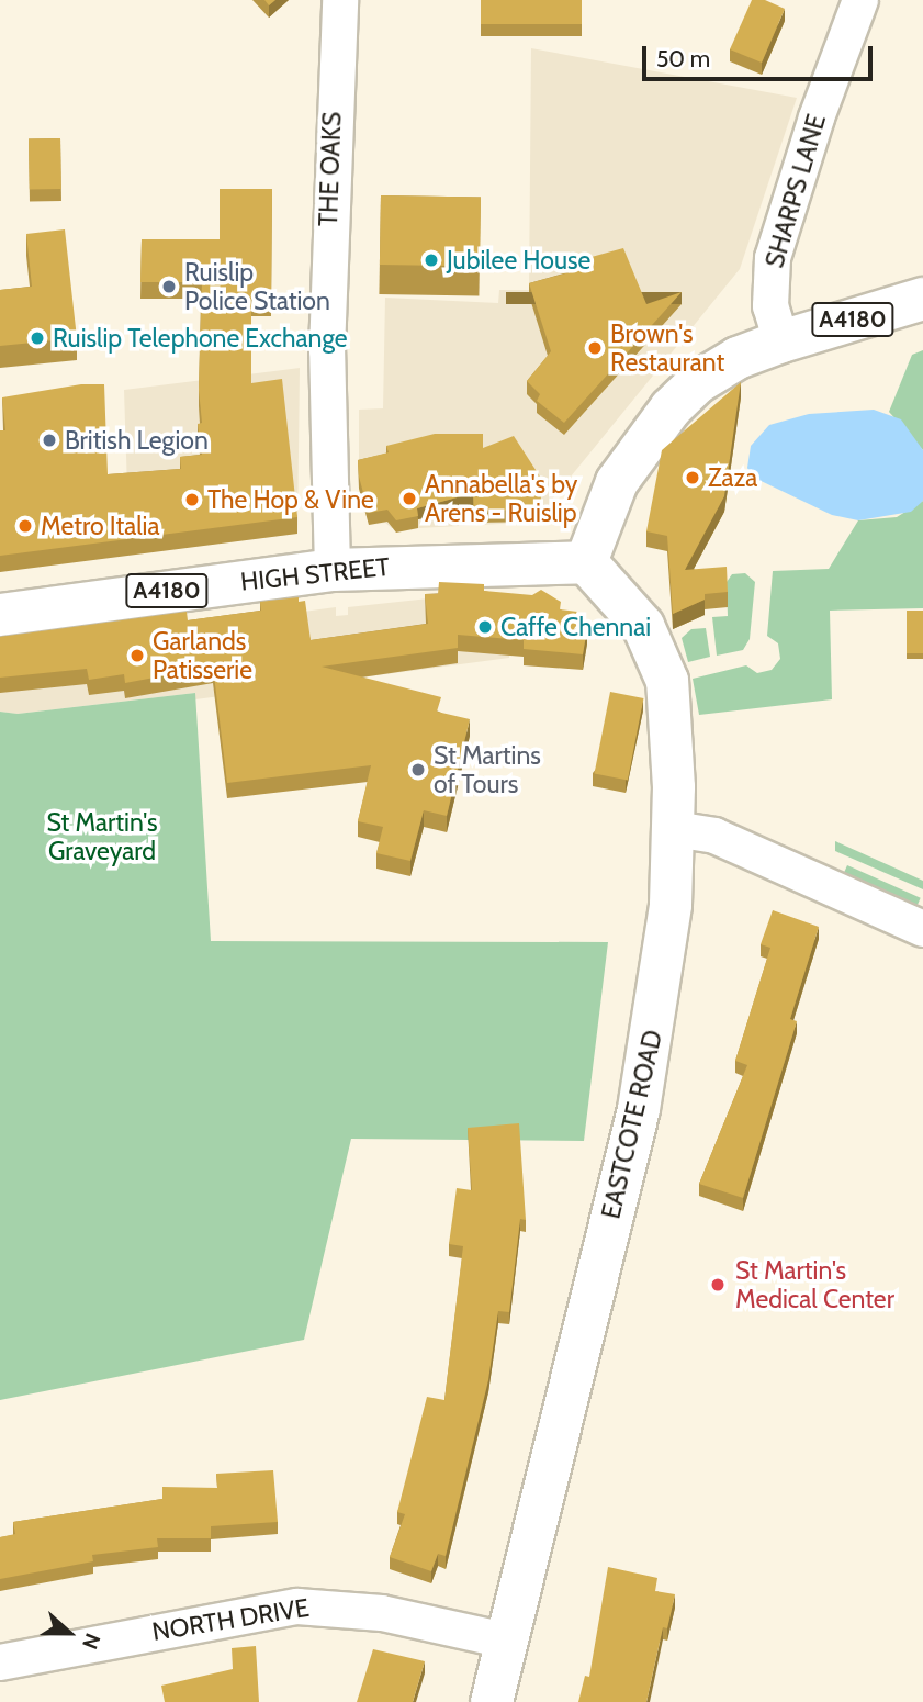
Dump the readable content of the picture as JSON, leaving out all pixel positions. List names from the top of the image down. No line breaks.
{"streets":{"main road":["A4180","HIGH STREET","EASTCOTE ROAD"],"street":["THE OAKS","SHARPS LANE","NORTH DRIVE"]},"crossings":[["THE OAKS","HIGH STREET"],["SHARPS LANE","A4180"],["A4180","HIGH STREET"],["A4180","EASTCOTE ROAD"],["HIGH STREET","EASTCOTE ROAD"],["EASTCOTE ROAD","NORTH DRIVE"]],"parks":["St Martin's Graveyard"],"places":["Jubilee House","Ruislip Police Station","Ruislip Telephone Exchange","Brown's Restaurant","British Legion","Zaza","Annabella's by Arens - Ruislip","The Hop & Vine","Metro Italia","Caffe Chennai","Garlands Patisserie","St Martins of Tours","St Martin's Medical Center"],"scale_bar":"50 m","north":"right"}
